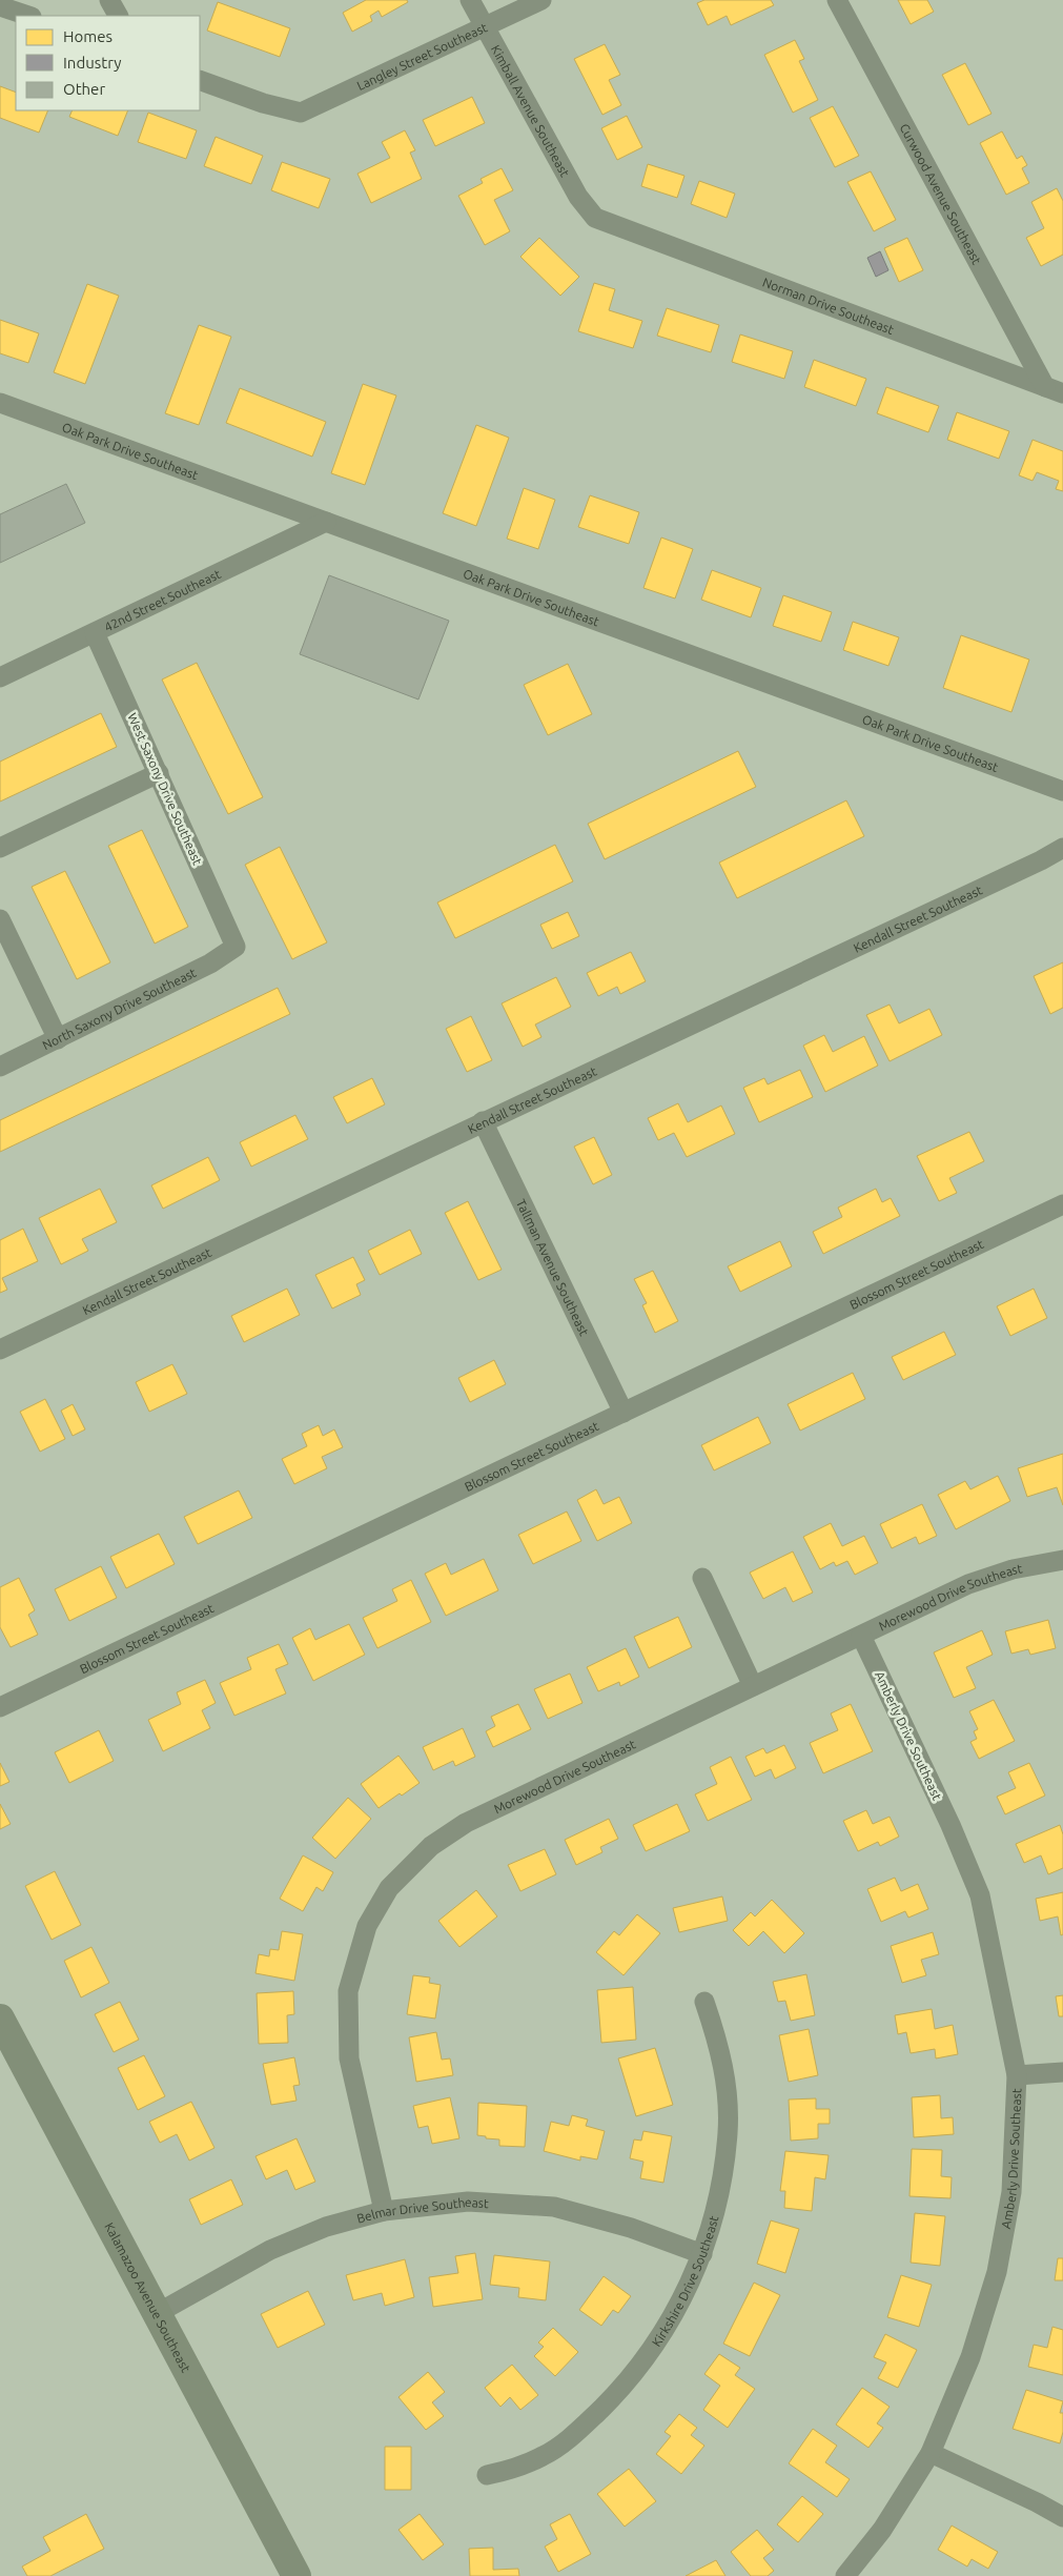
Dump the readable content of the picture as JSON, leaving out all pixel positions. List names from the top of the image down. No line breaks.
{"streets":{"main road":["Kalamazoo Avenue Southeast"],"street":["Langley Street Southeast","Kimball Avenue Southeast","Curwood Avenue Southeast","Norman Drive Southeast","Oak Park Drive Southeast","42nd Street Southeast","West Saxony Drive Southeast","Kendall Street Southeast","North Saxony Drive Southeast","Tallman Avenue Southeast","Blossom Street Southeast","Morewood Drive Southeast","Amberly Drive Southeast","Belmar Drive Southeast","Kirkshire Drive Southeast"]},"crossings":[["Langley Street Southeast","Kimball Avenue Southeast"],["Kimball Avenue Southeast","Norman Drive Southeast"],["Curwood Avenue Southeast","Norman Drive Southeast"],["Oak Park Drive Southeast","42nd Street Southeast"],["42nd Street Southeast","West Saxony Drive Southeast"],["West Saxony Drive Southeast","North Saxony Drive Southeast"],["Kendall Street Southeast","Tallman Avenue Southeast"],["Tallman Avenue Southeast","Blossom Street Southeast"],["Morewood Drive Southeast","Amberly Drive Southeast"],["Morewood Drive Southeast","Belmar Drive Southeast"],["Belmar Drive Southeast","Kirkshire Drive Southeast"],["Belmar Drive Southeast","Kalamazoo Avenue Southeast"]],"legend":["Homes","Industry","Other"]}
